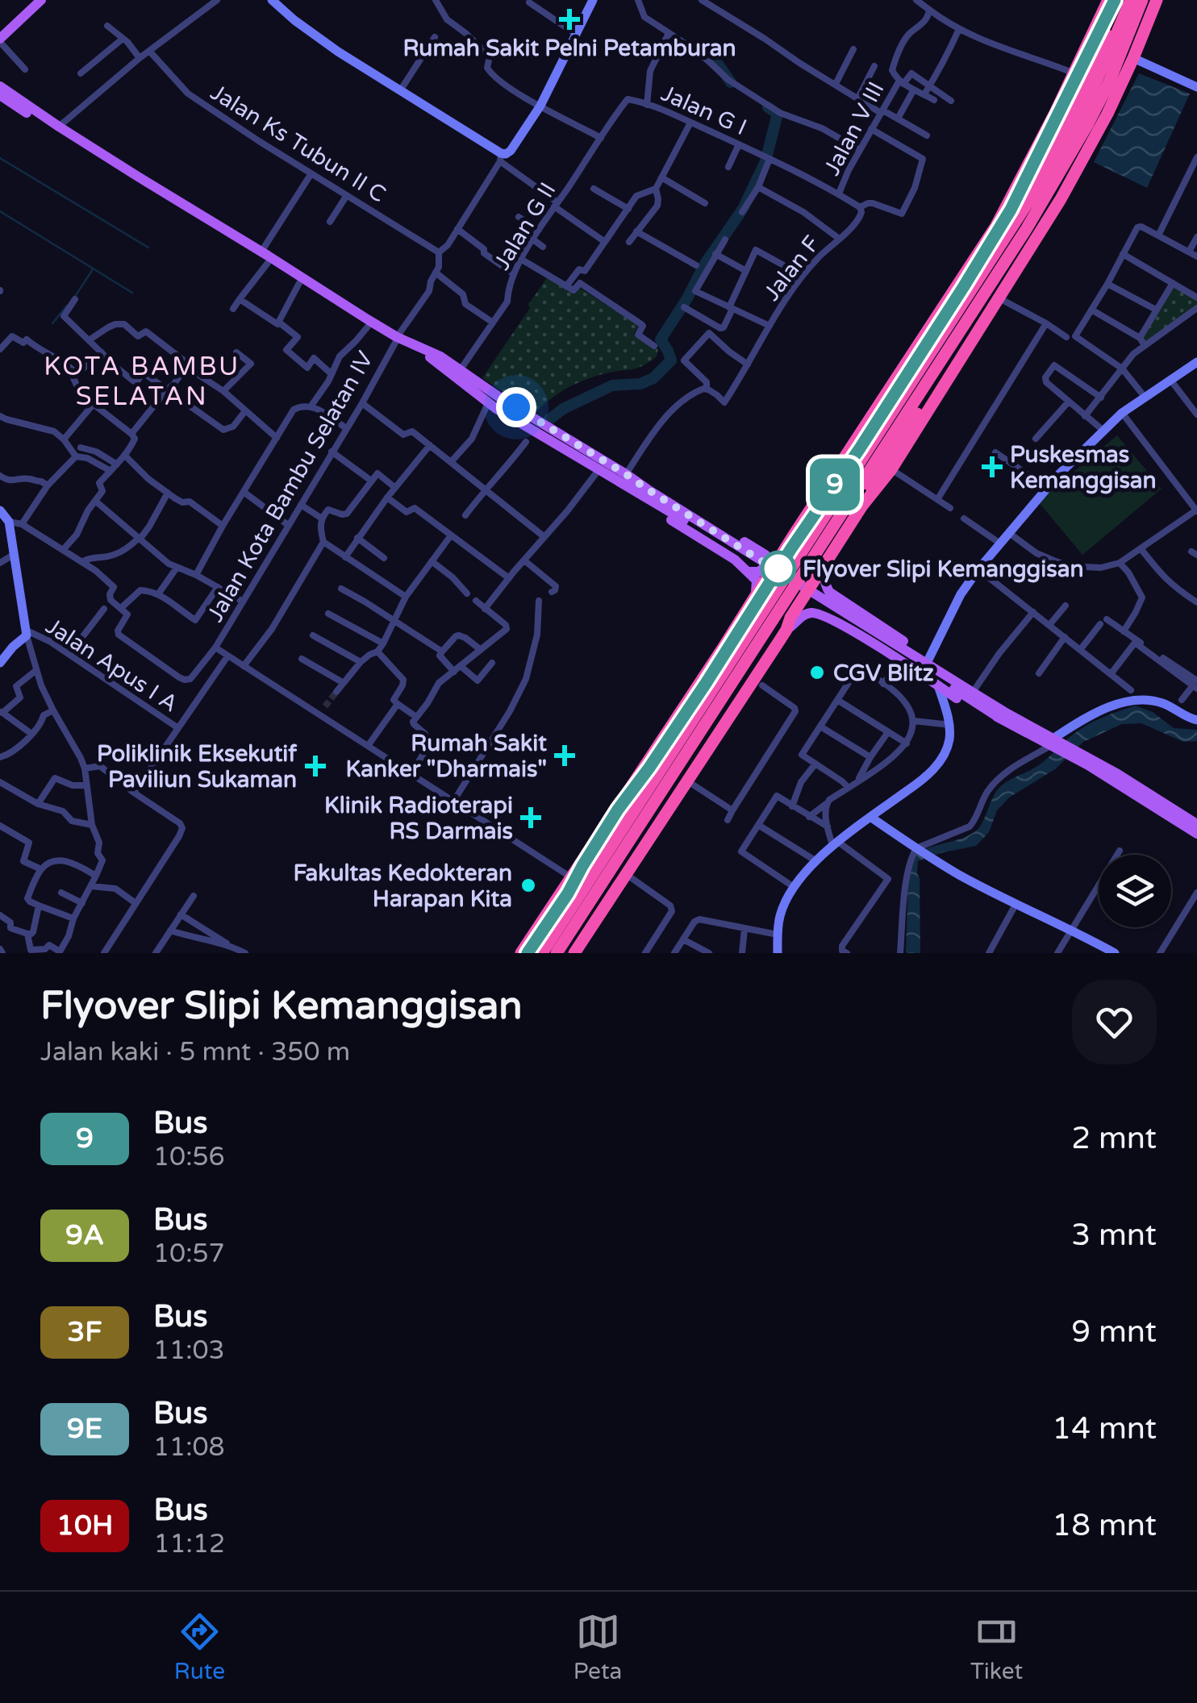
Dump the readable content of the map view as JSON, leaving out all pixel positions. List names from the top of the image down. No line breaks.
{"streets":{"street":["Jalan G I","Jalan V III","Jalan Ks Tubun II C","Jalan G II","Jalan F","Jalan Kota Bambu Selatan IV","Jalan Apus I A"]},"crossings":[["Jalan G I","Jalan V III"],["Jalan G I","Jalan G II"],["Jalan Ks Tubun II C","Jalan Kota Bambu Selatan IV"]],"districts":["KOTA BAMBU SELATAN"],"places":{"health":["Rumah Sakit Pelni Petamburan","Puskesmas Kemanggisan","Rumah Sakit Kanker \"Dharmais\"","Poliklinik Eksekutif Paviliun Sukaman","Klinik Radioterapi RS Darmais"],"other":["Flyover Slipi Kemanggisan","CGV Blitz","Fakultas Kedokteran Harapan Kita"]},"lines":["bus line 9"],"page":{"on_map":"9","heading":["Flyover Slipi Kemanggisan","Jalan kaki · 5 mnt · 350 m"],"list":[{"mark":"9","name":"Bus","note":"10:56","value":"2 mnt"},{"mark":"9A","name":"Bus","note":"10:57","value":"3 mnt"},{"mark":"3F","name":"Bus","note":"11:03","value":"9 mnt"},{"mark":"9E","name":"Bus","note":"11:08","value":"14 mnt"},{"mark":"10H","name":"Bus","note":"11:12","value":"18 mnt"}],"tabs":["Rute","Peta","Tiket"]}}
